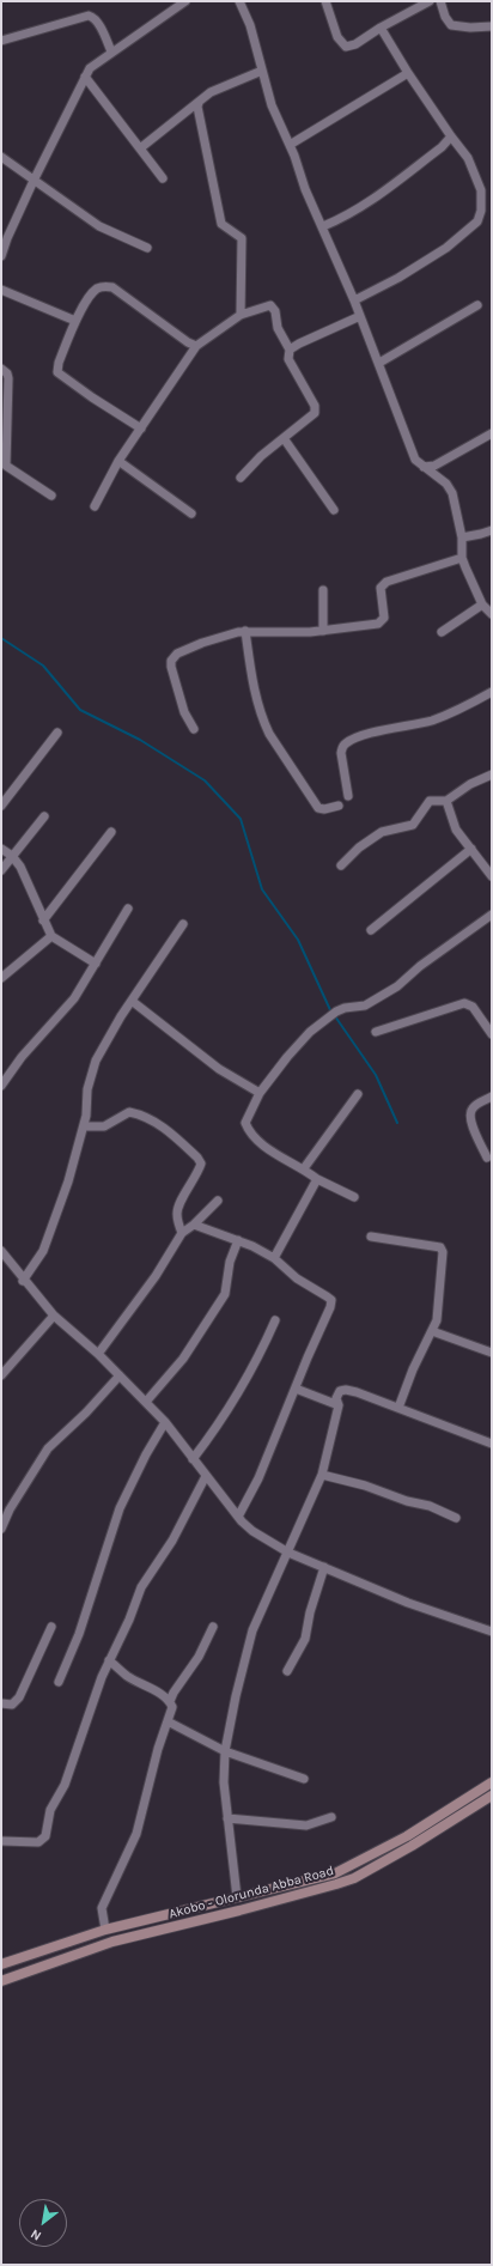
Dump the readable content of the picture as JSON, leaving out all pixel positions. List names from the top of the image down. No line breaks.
{"streets":{"main road":["Akobo - Olorunda Abba Road"]},"north":"bottom left"}
